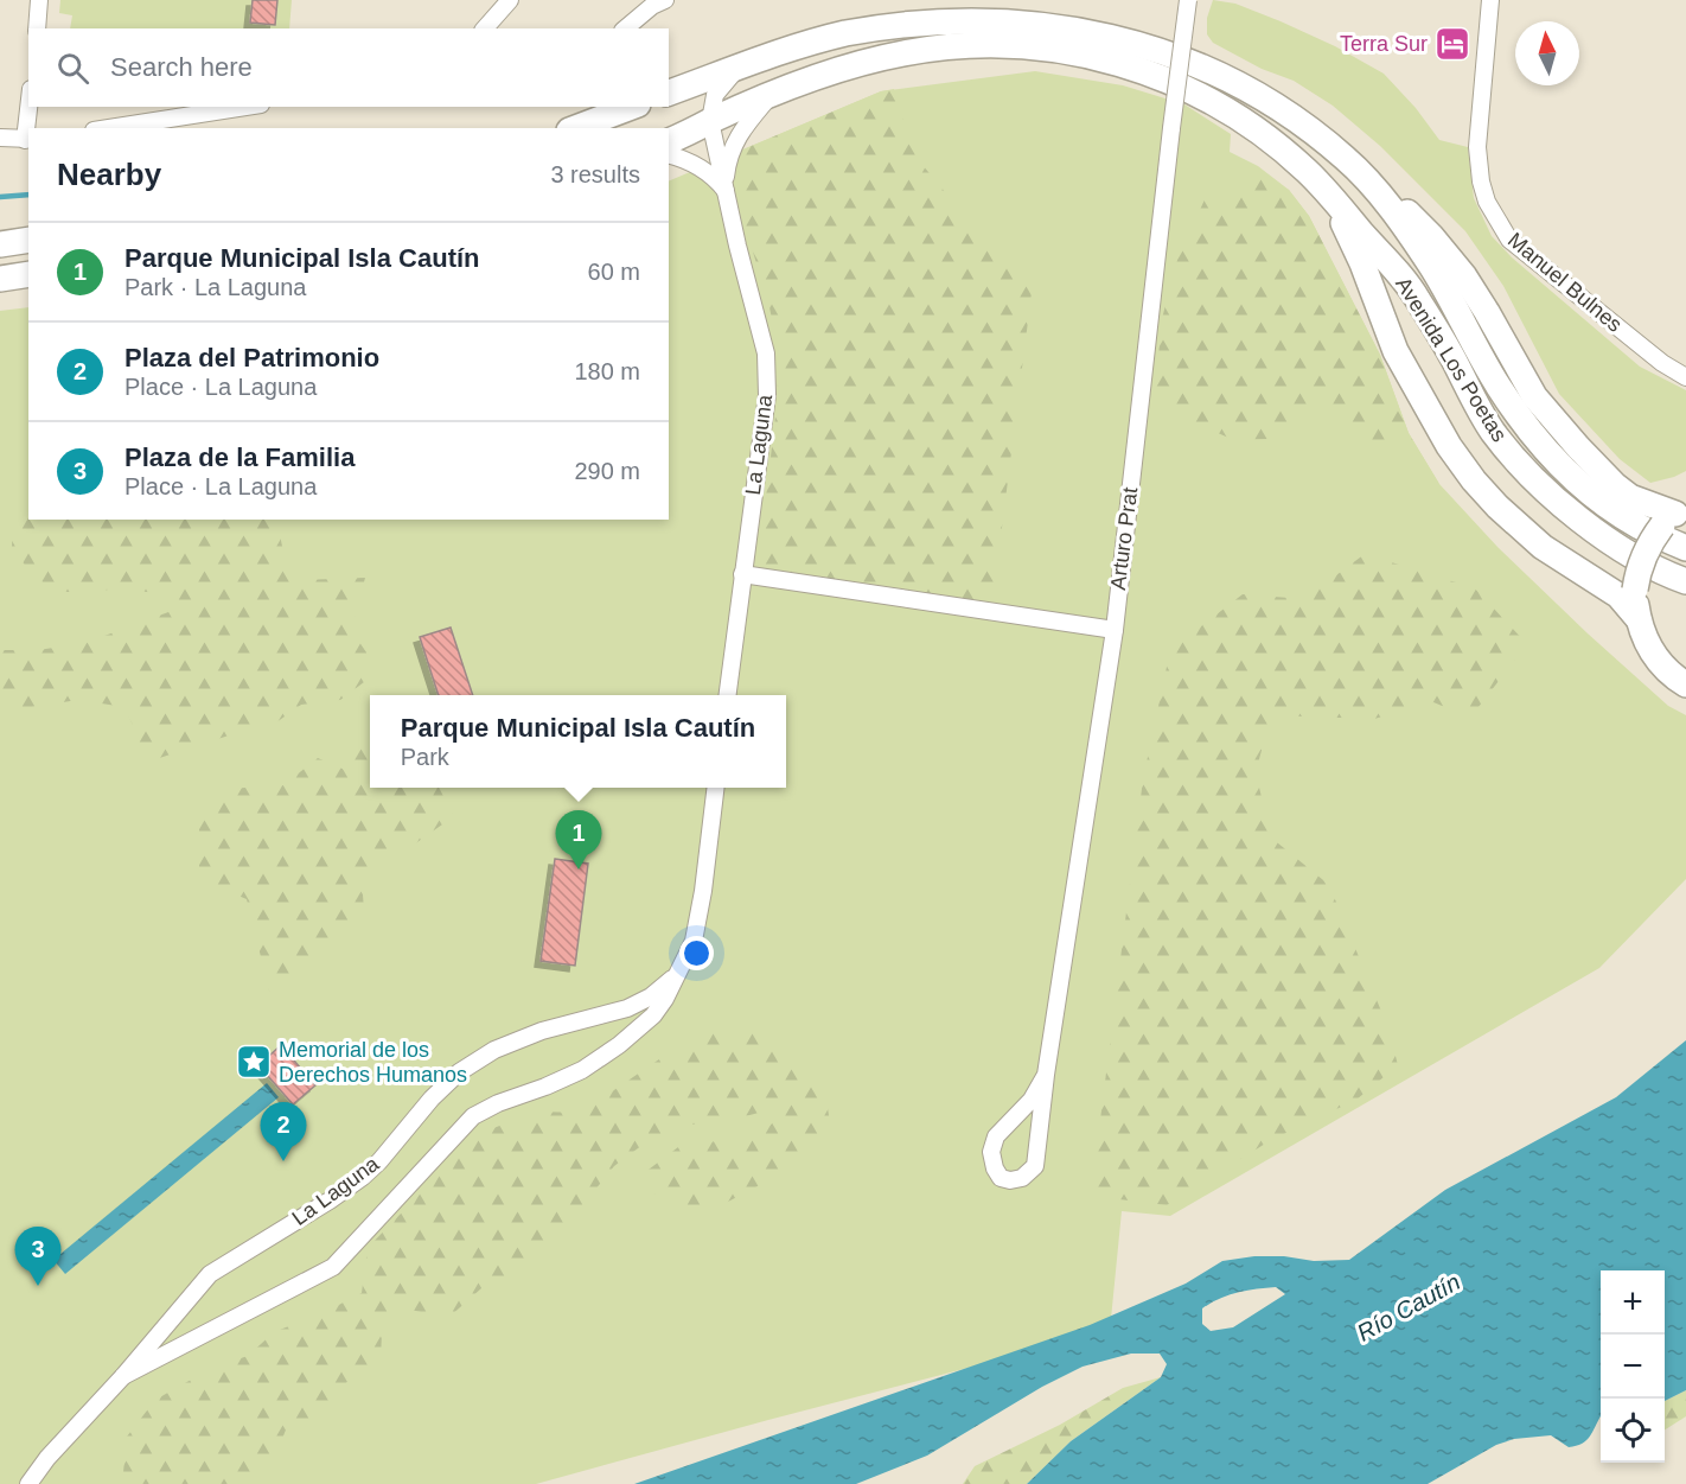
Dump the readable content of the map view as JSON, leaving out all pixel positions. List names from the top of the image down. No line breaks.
{"streets":{"main road":["Avenida Los Poetas"],"street":["Manuel Bulnes","La Laguna","Arturo Prat"]},"crossings":[["Avenida Los Poetas","La Laguna"]],"water":["Río Cautín"],"places":{"hotel":["Terra Sur"],"place":["Memorial de los Derechos Humanos"]},"north":"top","page":{"search":"Search here","heading":["Nearby","3 results"],"list":[{"mark":"1","name":"Parque Municipal Isla Cautín","note":"Park · La Laguna","value":"60 m"},{"mark":"2","name":"Plaza del Patrimonio","note":"Place · La Laguna","value":"180 m"},{"mark":"3","name":"Plaza de la Familia","note":"Place · La Laguna","value":"290 m"}],"popup":["Parque Municipal Isla Cautín","Park"],"pins":["1","2","3"],"map_buttons":["+","−"]}}
